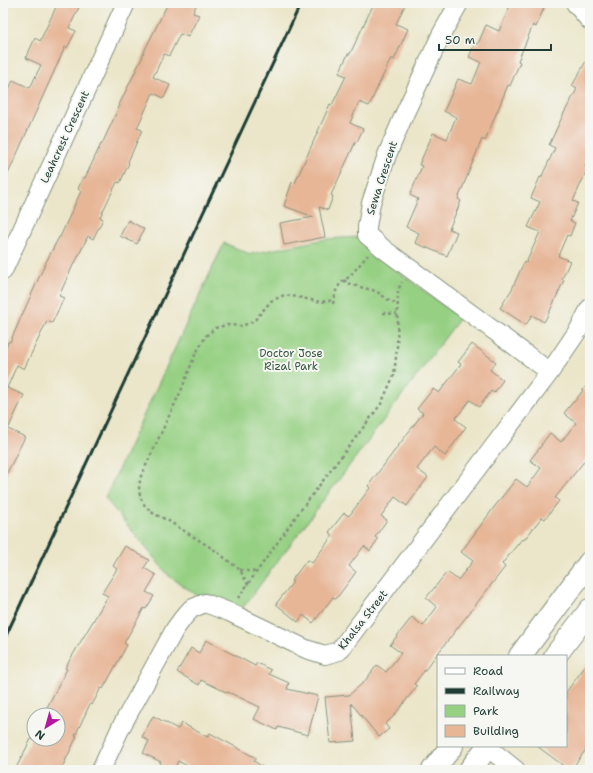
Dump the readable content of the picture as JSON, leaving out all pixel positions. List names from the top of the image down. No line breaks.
{"streets":{"street":["Leahcrest Crescent","Sewa Crescent","Khalsa Street"]},"crossings":[["Sewa Crescent","Khalsa Street"]],"parks":["Doctor Jose Rizal Park"],"legend":["Road","Railway","Park","Building"],"scale_bar":"50 m","north":"bottom left"}
